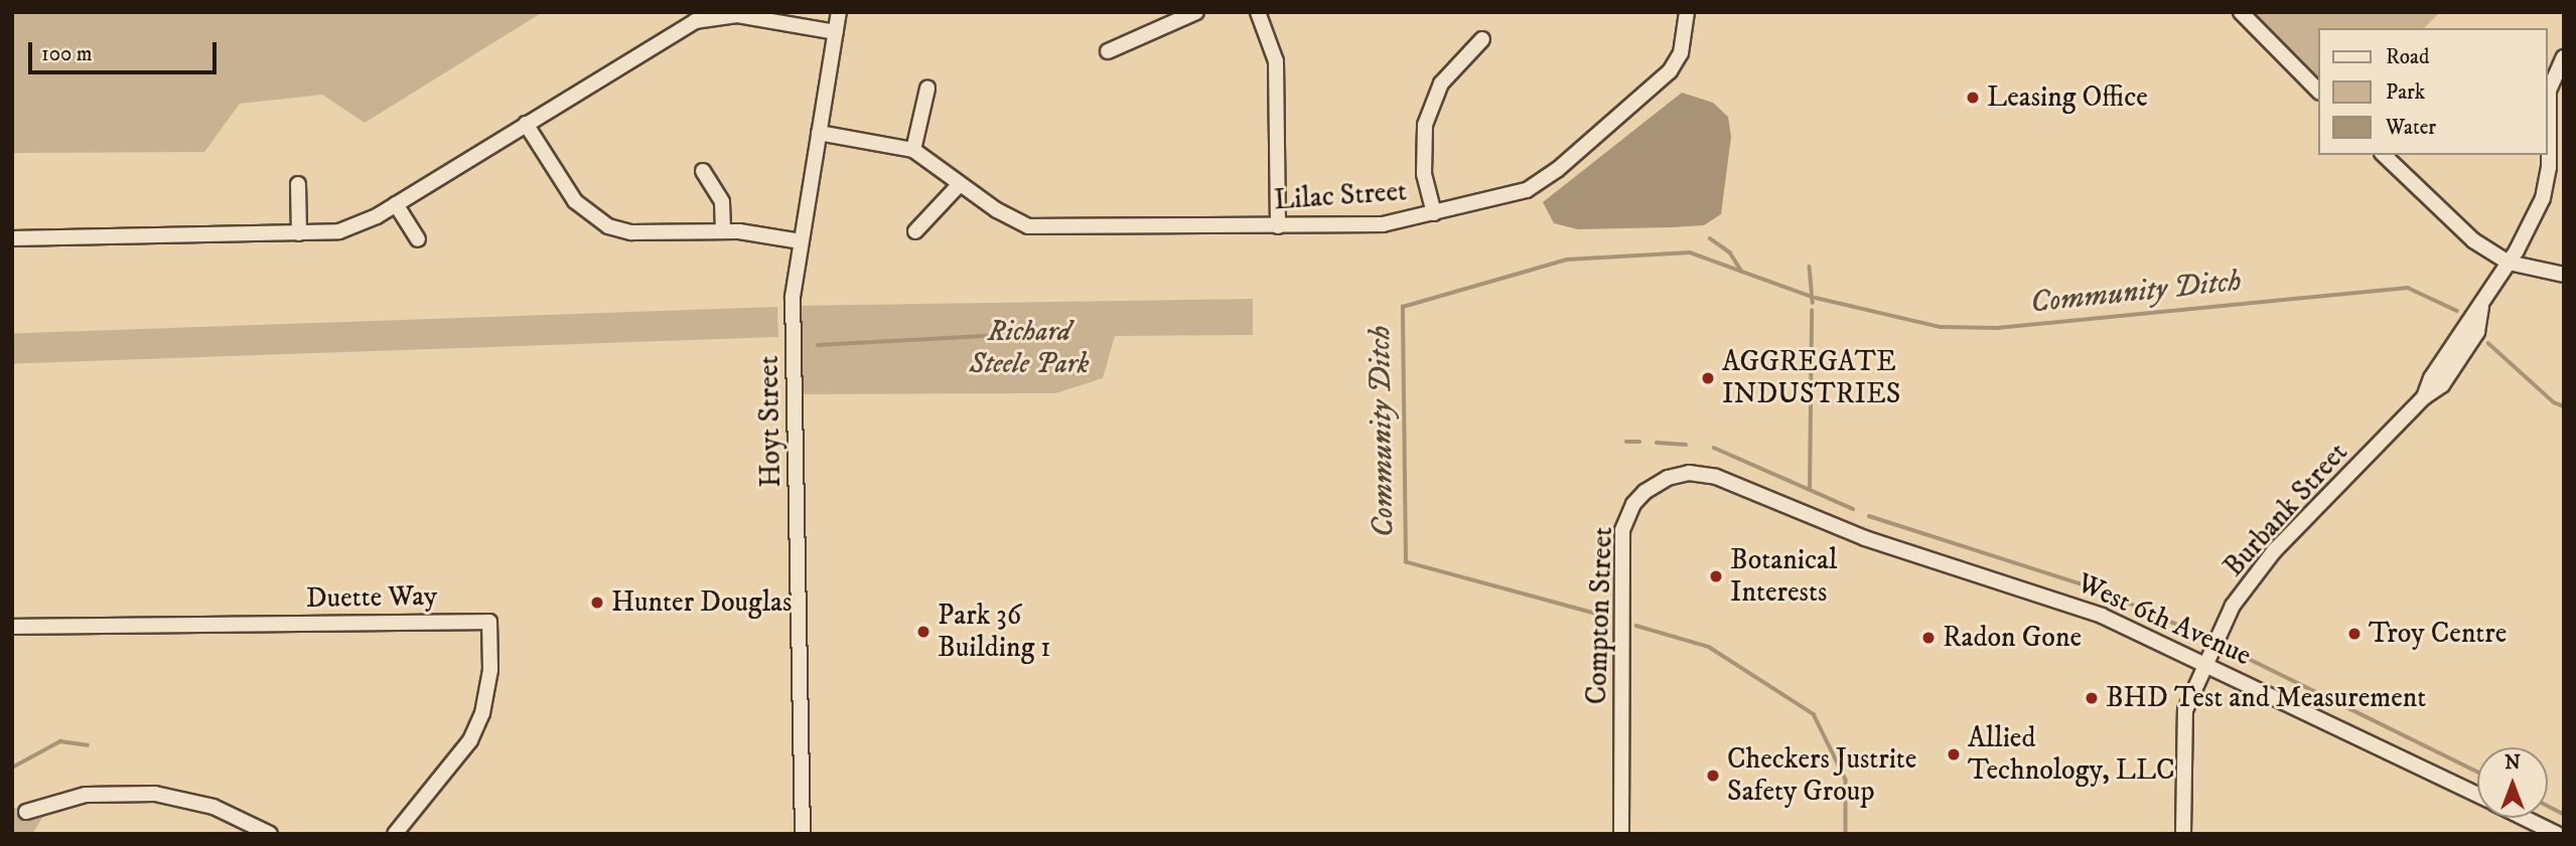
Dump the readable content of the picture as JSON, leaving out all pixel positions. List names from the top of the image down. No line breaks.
{"streets":{"street":["Lilac Street","Hoyt Street","Burbank Street","Duette Way","Compton Street","West 6th Avenue"]},"crossings":[["Lilac Street","Hoyt Street"],["Burbank Street","West 6th Avenue"],["Compton Street","West 6th Avenue"]],"water":["Community Ditch"],"parks":["Richard Steele Park"],"places":["Leasing Office","AGGREGATE INDUSTRIES","Botanical Interests","Hunter Douglas","Park 36 Building 1","Troy Centre","Radon Gone","BHD Test and Measurement","Allied Technology, LLC","Checkers Justrite Safety Group"],"legend":["Road","Park","Water"],"scale_bar":"100 m","north":"top"}
